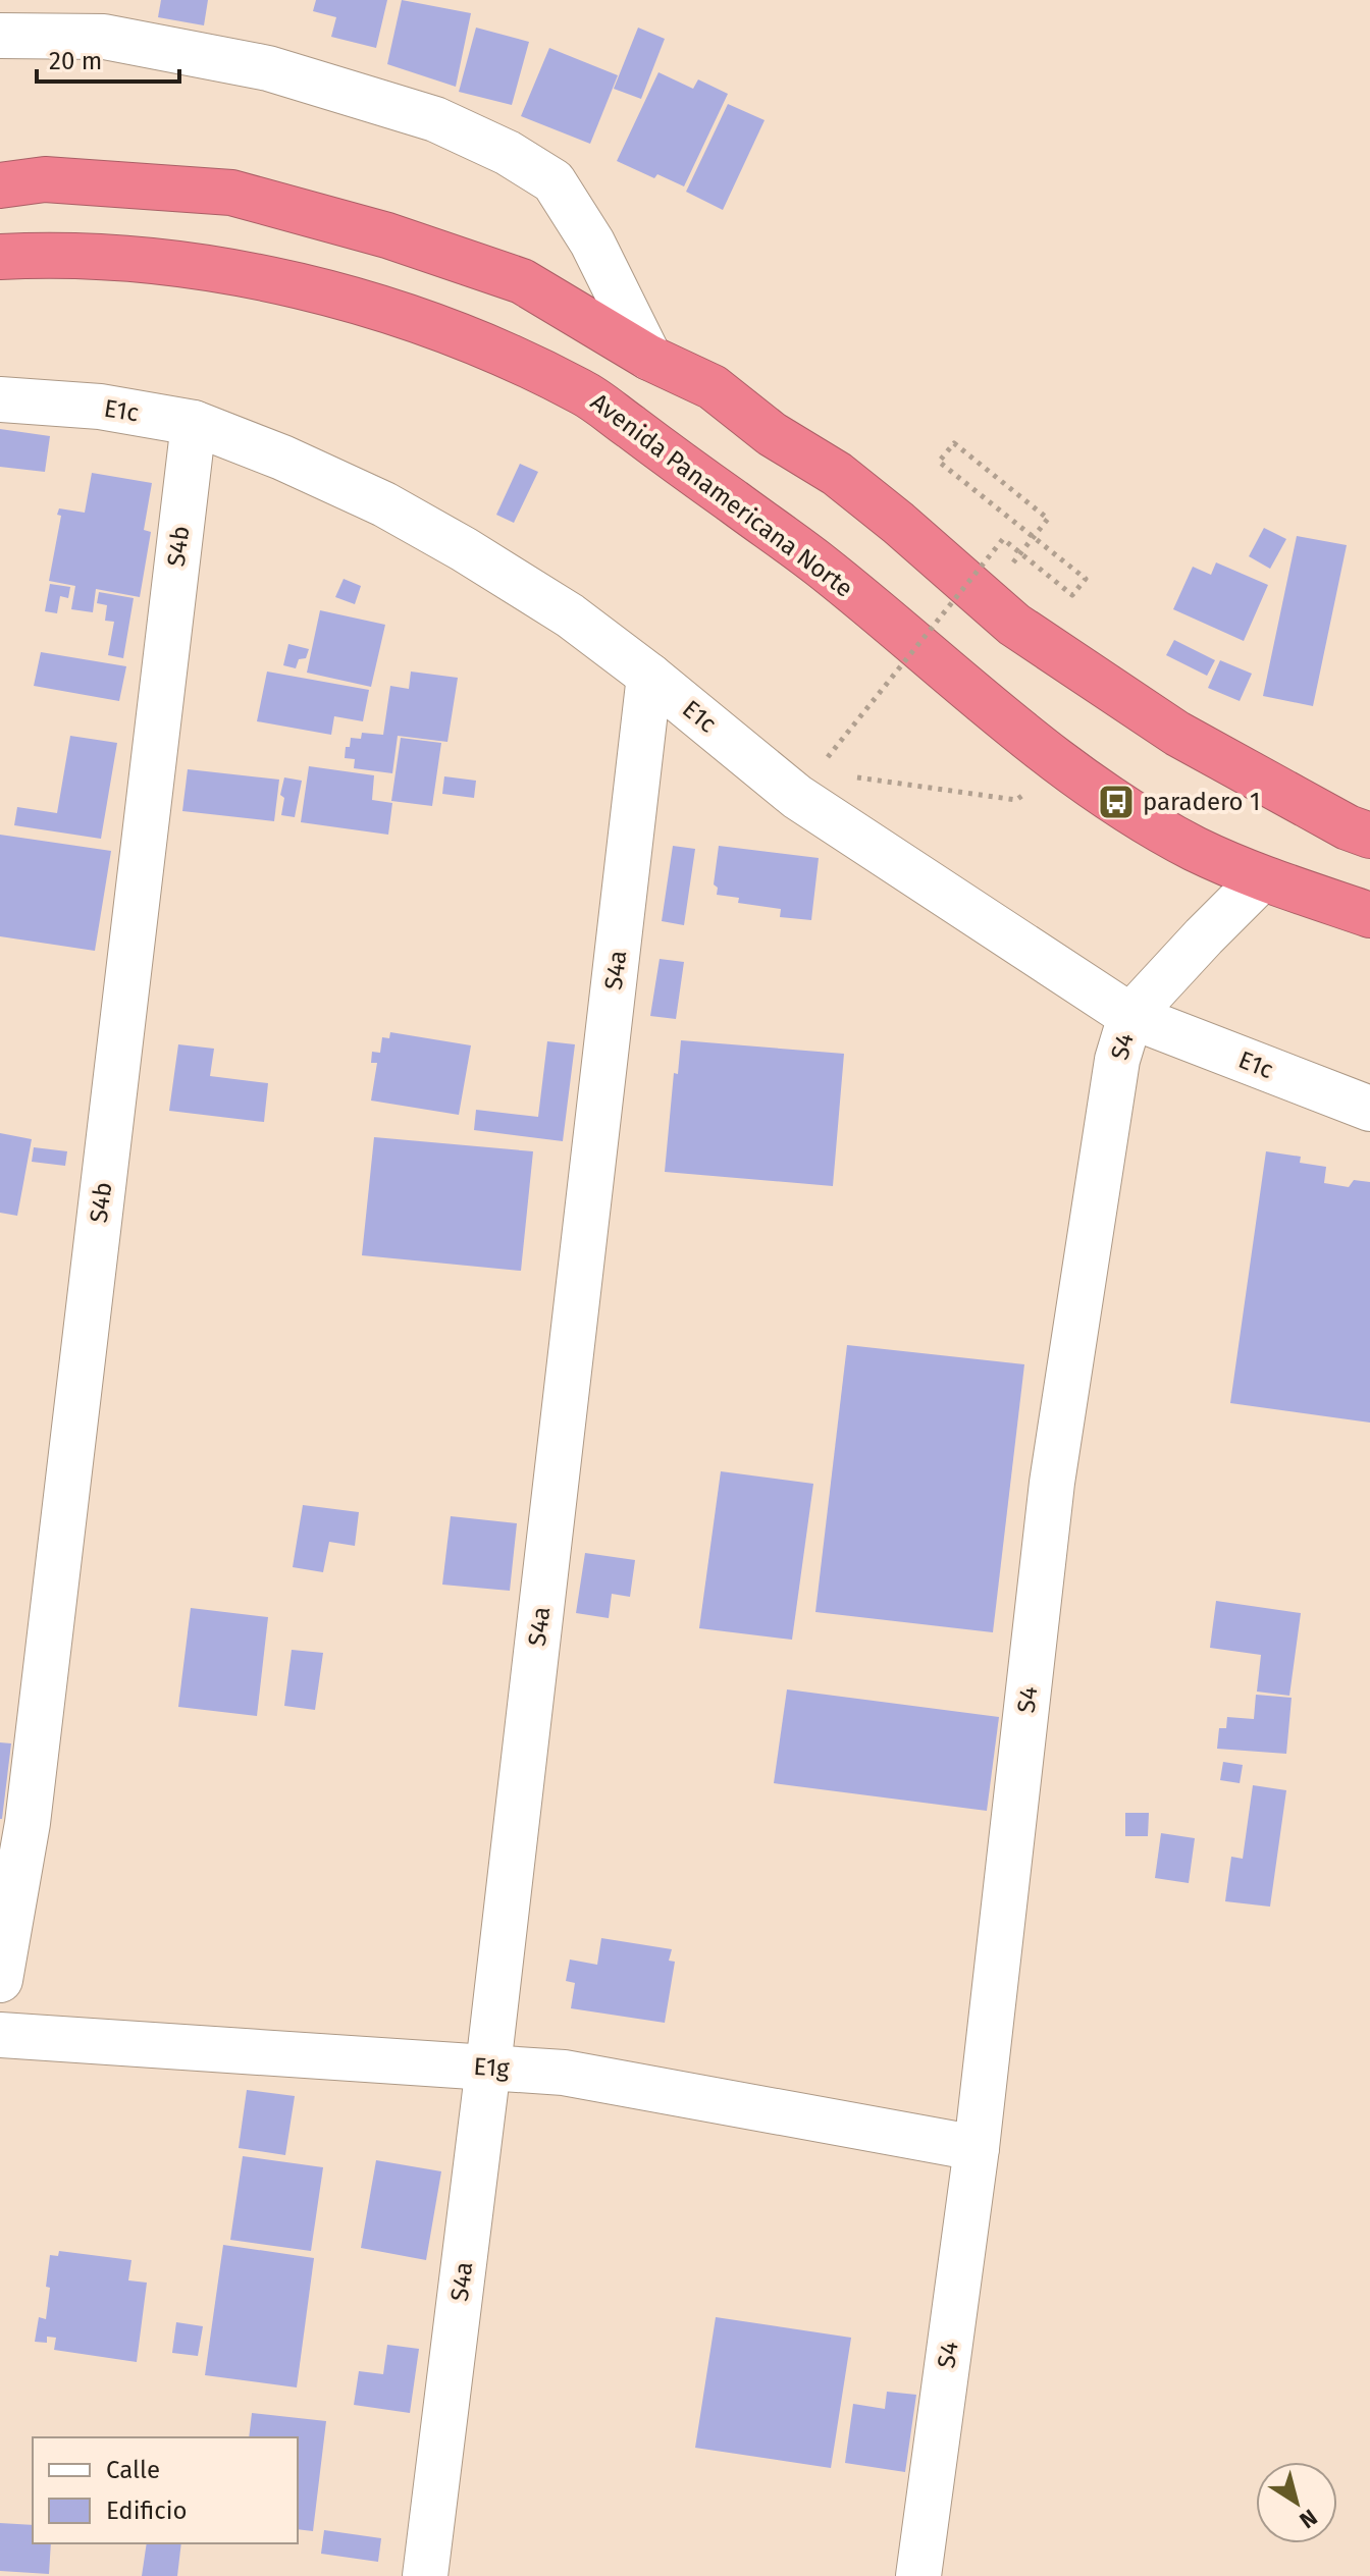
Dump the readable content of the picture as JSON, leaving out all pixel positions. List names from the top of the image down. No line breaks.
{"streets":{"highway":["Avenida Panamericana Norte"],"street":["E1c","S4b","S4a","S4","E1g"]},"crossings":[["E1c","S4b"],["E1c","S4a"],["E1c","S4"],["Avenida Panamericana Norte","S4"],["S4a","E1g"],["S4","E1g"]],"places":{"bus stop":["paradero 1"]},"legend":["Calle","Edificio"],"scale_bar":"20 m","north":"bottom right"}
